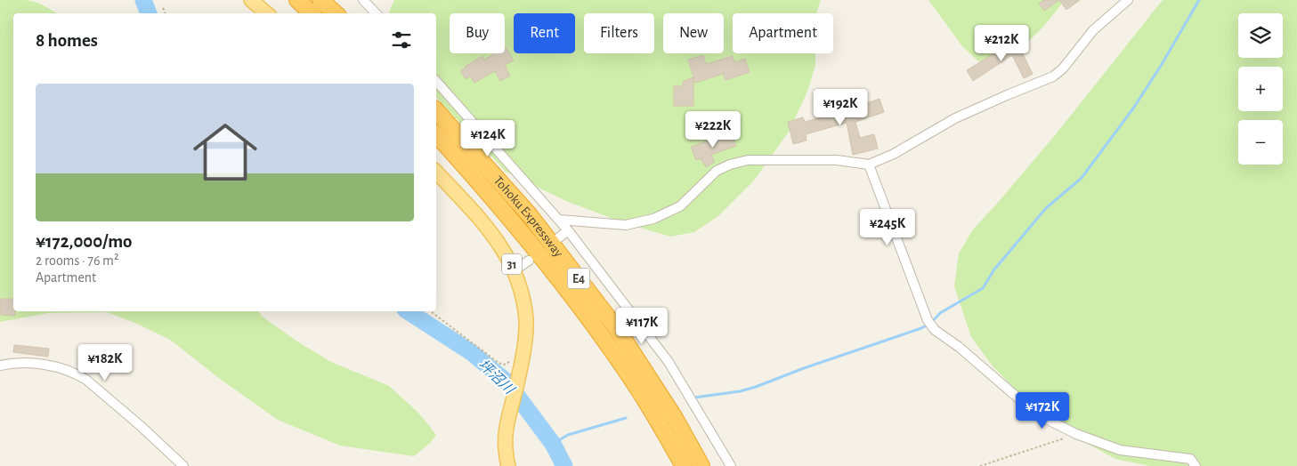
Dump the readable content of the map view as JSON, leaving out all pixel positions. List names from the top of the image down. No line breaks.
{"streets":{"highway":["Tohoku Expressway","E4"],"main road":["31"]},"water":["坪沼川"],"page":{"map_buttons":["+","−"],"chip":["Buy","Rent","Filters","New","Apartment"],"heading":"8 homes","price":["¥212K","¥192K","¥222K","¥124K","¥245K","¥117K","¥182K","¥172K"],"list":[{"name":"¥172,000/mo","note":"2 rooms · 76 m² · Apartment"}]}}
